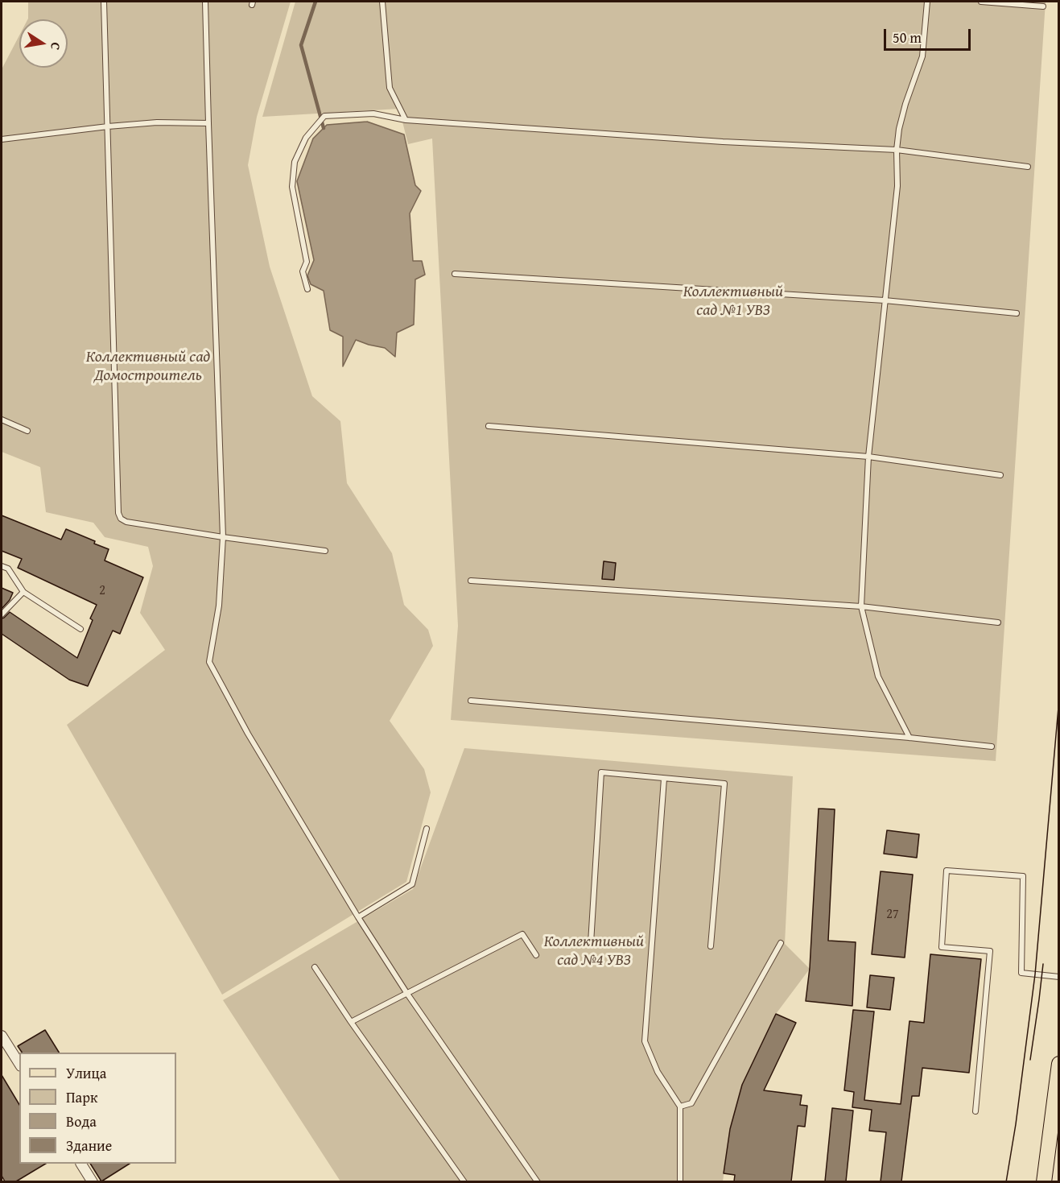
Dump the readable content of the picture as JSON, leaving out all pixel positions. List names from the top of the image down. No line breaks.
{"parks":["Коллективный сад №1 УВЗ","Коллективный сад Домостроитель","Коллективный сад №4 УВЗ"],"house_numbers":["2","27"],"legend":["Улица","Парк","Вода","Здание"],"scale_bar":"50 m","north":"right"}
